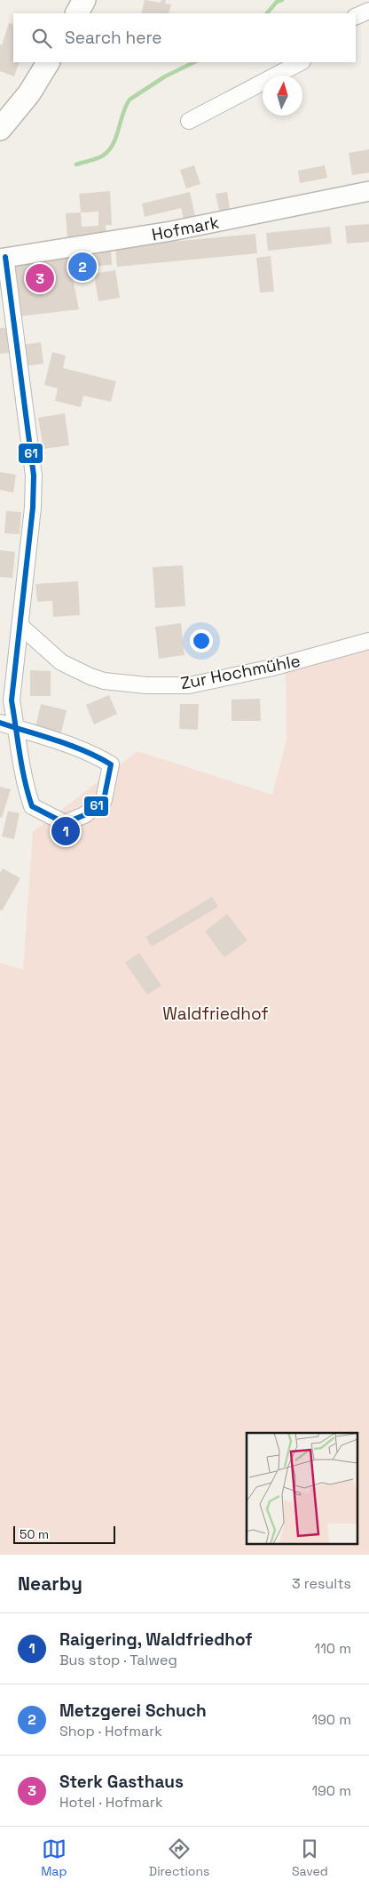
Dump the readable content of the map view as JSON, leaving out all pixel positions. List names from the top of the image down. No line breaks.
{"streets":{"street":["Hofmark","Zur Hochmühle"]},"parks":["Waldfriedhof"],"lines":["transit line 61"],"scale_bar":"50 m","north":"top","page":{"search":"Search here","pins":["2","3","1"],"scale":"50 m","heading":["Nearby","3 results"],"list":[{"mark":"1","name":"Raigering, Waldfriedhof","note":"Bus stop · Talweg","value":"110 m"},{"mark":"2","name":"Metzgerei Schuch","note":"Shop · Hofmark","value":"190 m"},{"mark":"3","name":"Sterk Gasthaus","note":"Hotel · Hofmark","value":"190 m"}],"nav":["Map","Directions","Saved"]}}
